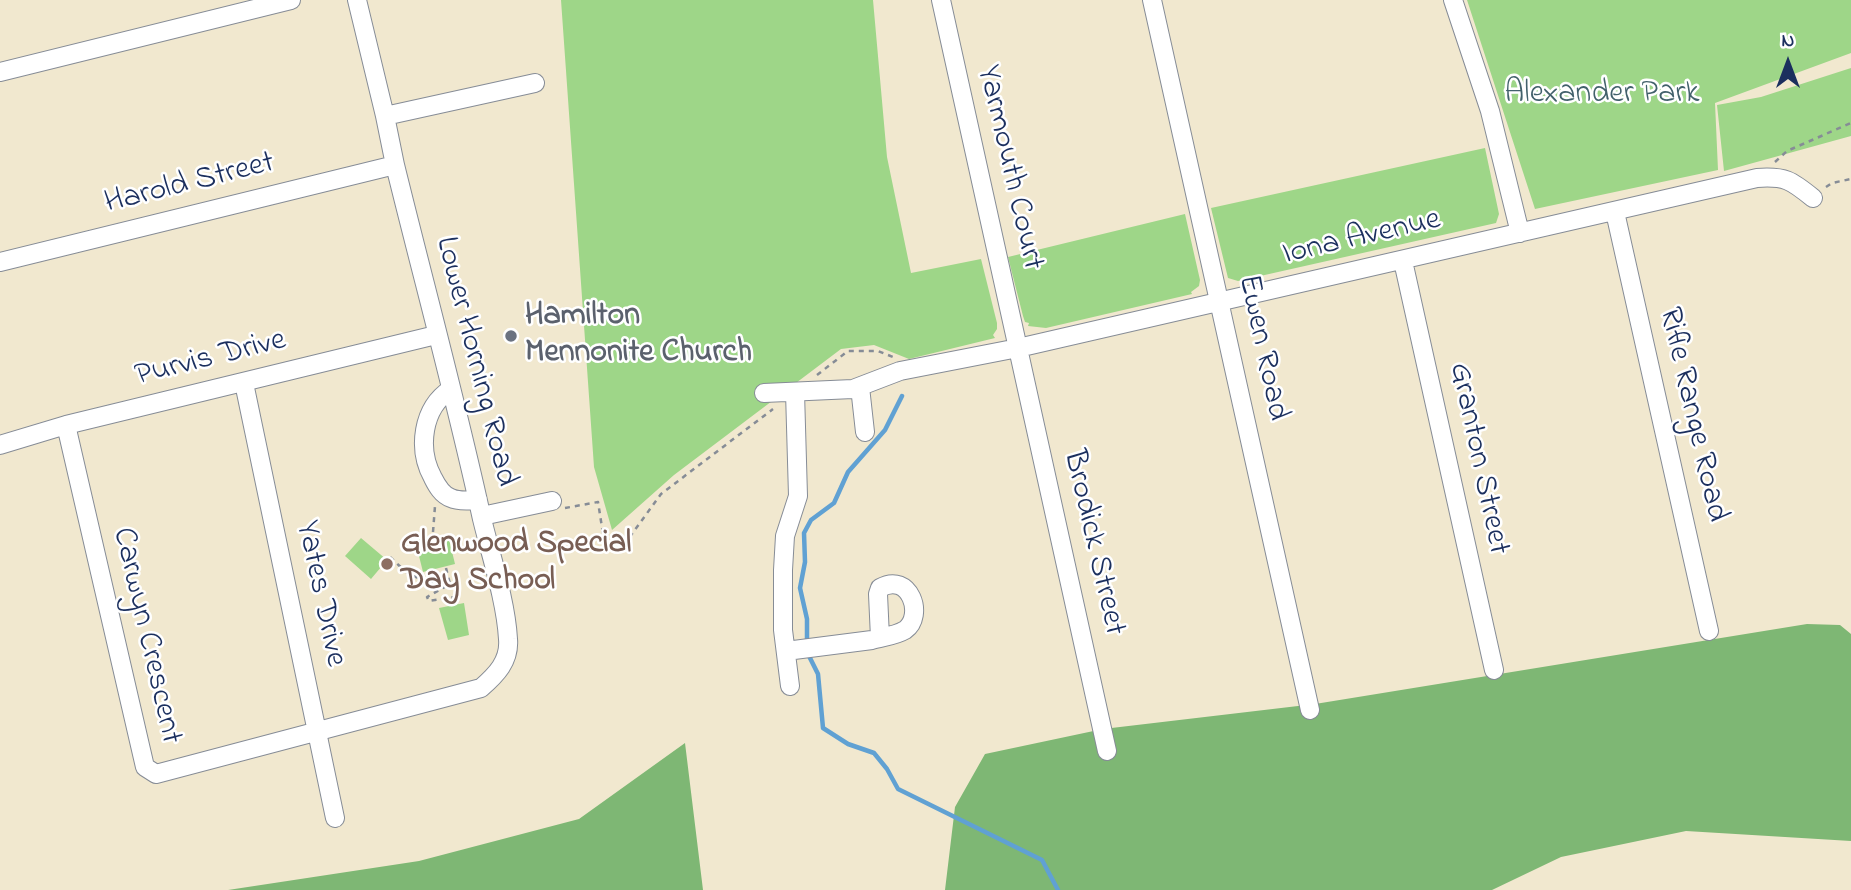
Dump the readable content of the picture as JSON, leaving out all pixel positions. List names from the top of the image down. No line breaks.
{"streets":{"street":["Yarmouth Court","Harold Street","Iona Avenue","Ewen Road","Purvis Drive","Lower Horning Road","Rifle Range Road","Granton Street","Brodick Street","Yates Drive","Carwyn Crescent"]},"crossings":[["Yarmouth Court","Iona Avenue"],["Yarmouth Court","Brodick Street"],["Harold Street","Lower Horning Road"],["Iona Avenue","Ewen Road"],["Iona Avenue","Rifle Range Road"],["Iona Avenue","Granton Street"],["Iona Avenue","Brodick Street"],["Purvis Drive","Lower Horning Road"],["Purvis Drive","Yates Drive"],["Purvis Drive","Carwyn Crescent"],["Lower Horning Road","Yates Drive"],["Lower Horning Road","Carwyn Crescent"],["Yates Drive","Carwyn Crescent"]],"parks":["Alexander Park"],"places":["Hamilton Mennonite Church","Glenwood Special Day School"],"north":"top"}
